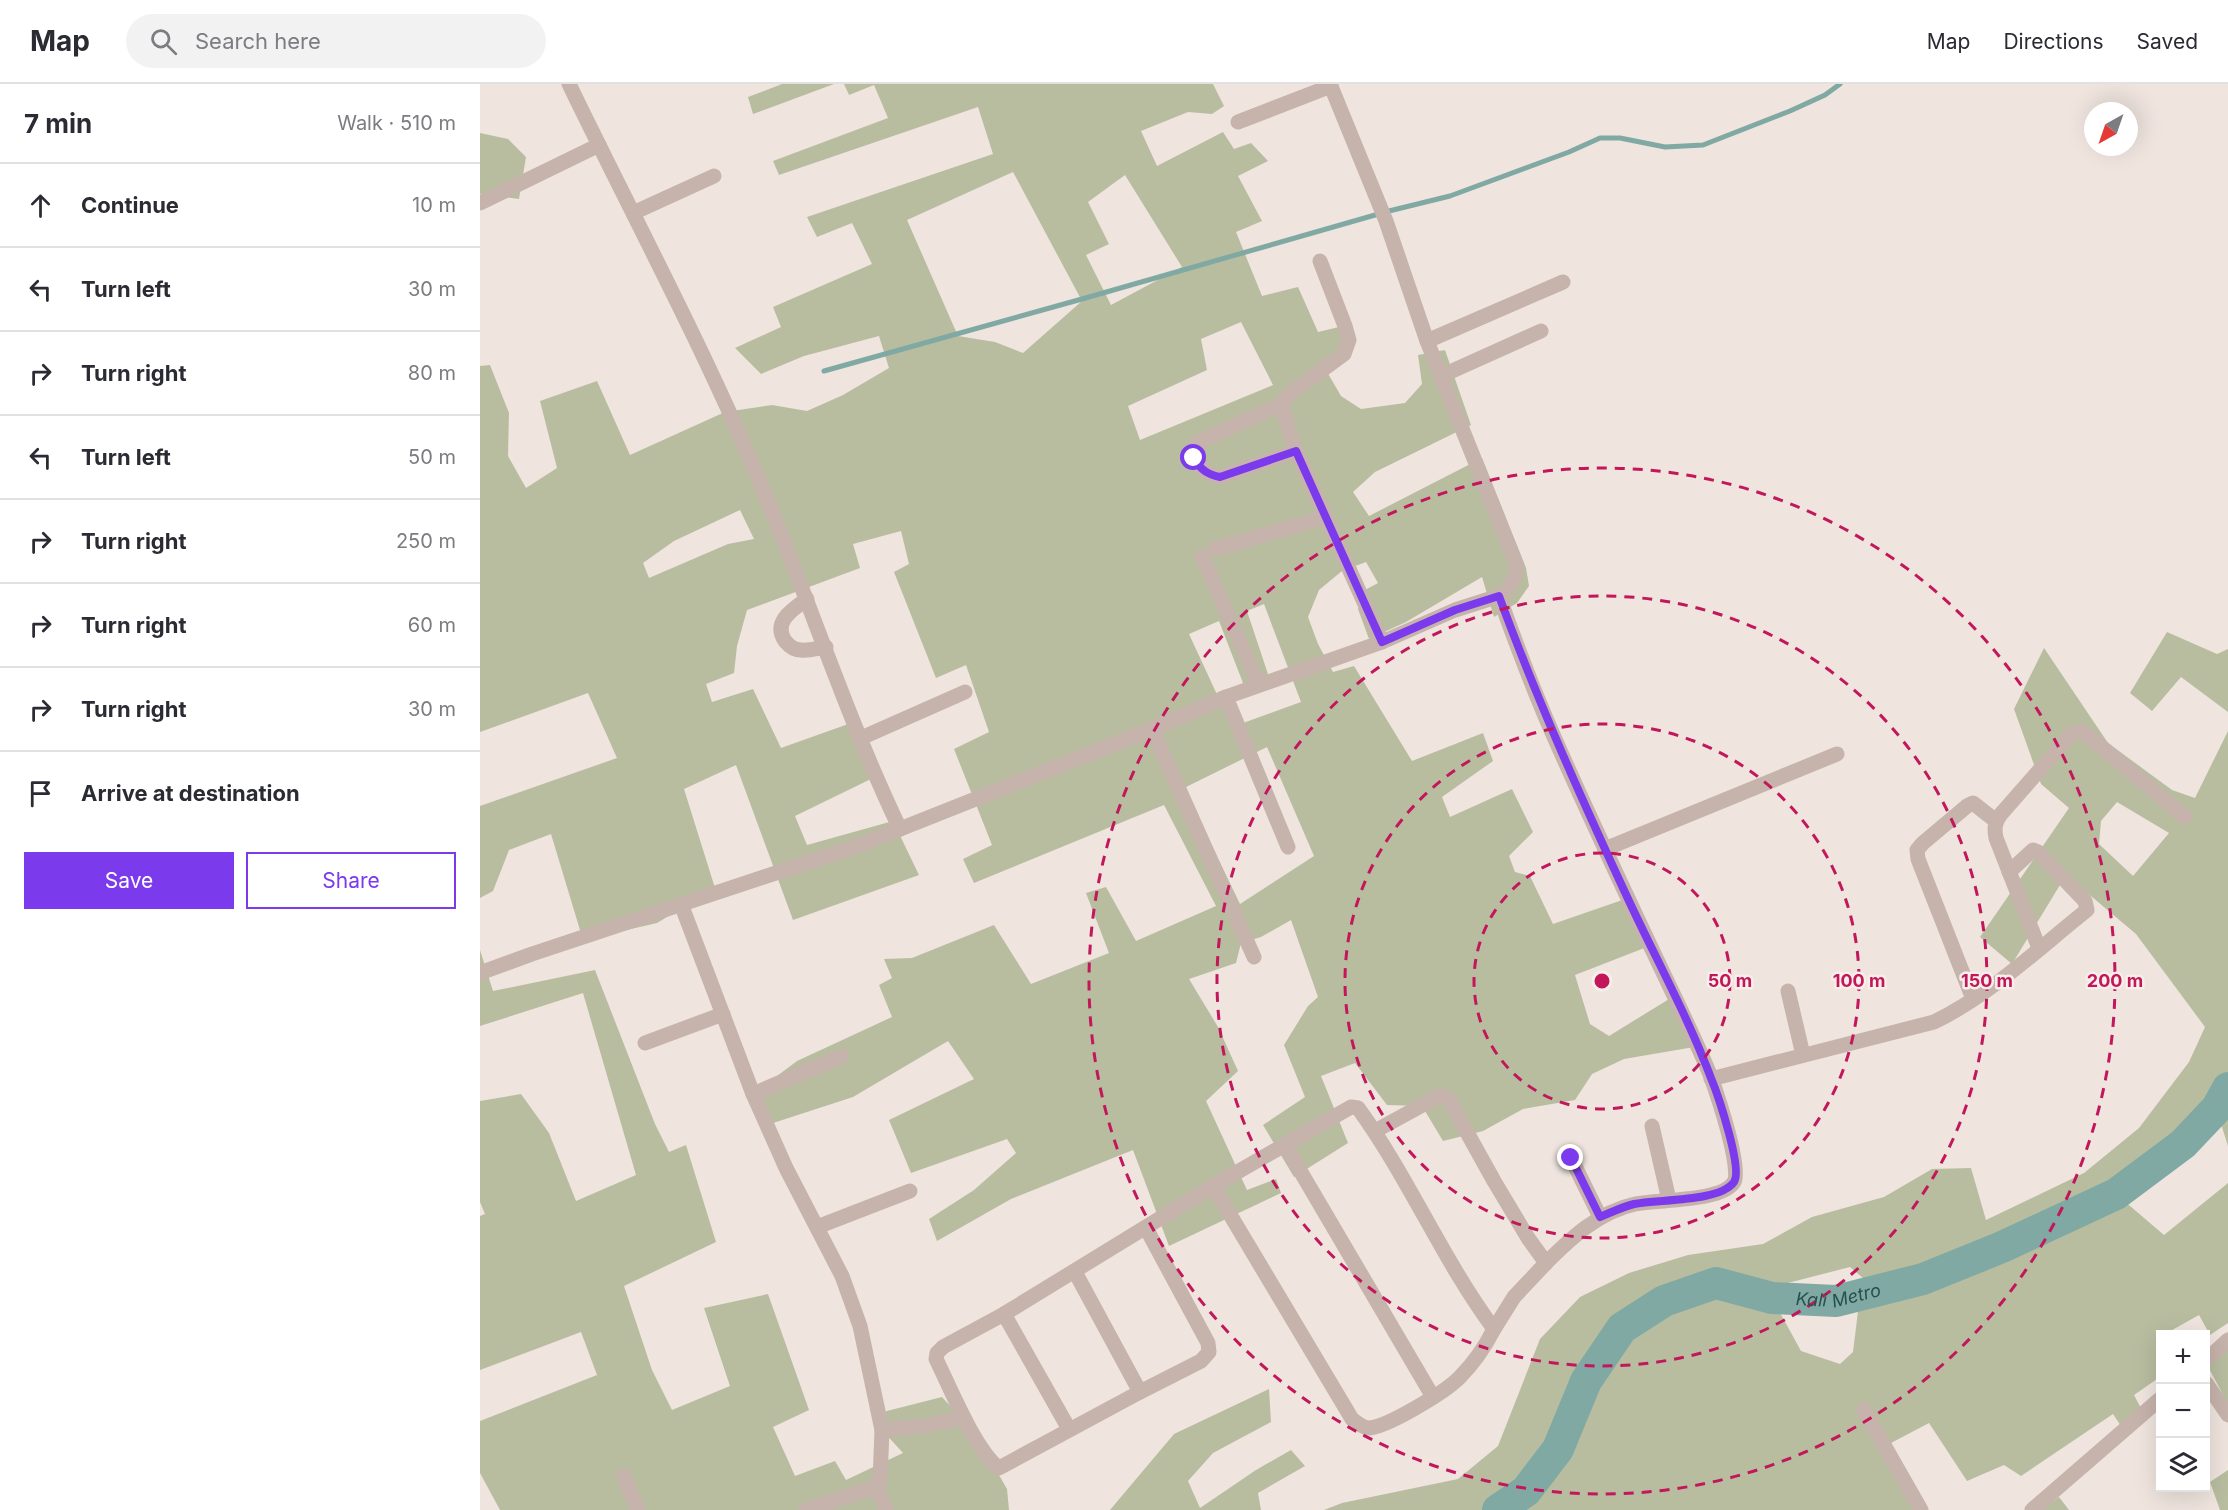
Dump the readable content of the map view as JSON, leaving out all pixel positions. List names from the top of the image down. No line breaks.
{"water":["Kali Metro"],"north":"bottom left","page":{"header":"Map","search":"Search here","nav":["Map","Directions","Saved"],"heading":["7 min","Walk · 510 m"],"list":[["Continue","10 m"],["Turn left","30 m"],["Turn right","80 m"],["Turn left","50 m"],["Turn right","250 m"],["Turn right","60 m"],["Turn right","30 m"],"Arrive at destination"],"buttons":["Save","Share"],"map_buttons":["+","−"]},"rings":["50 m","100 m","150 m","200 m"]}
